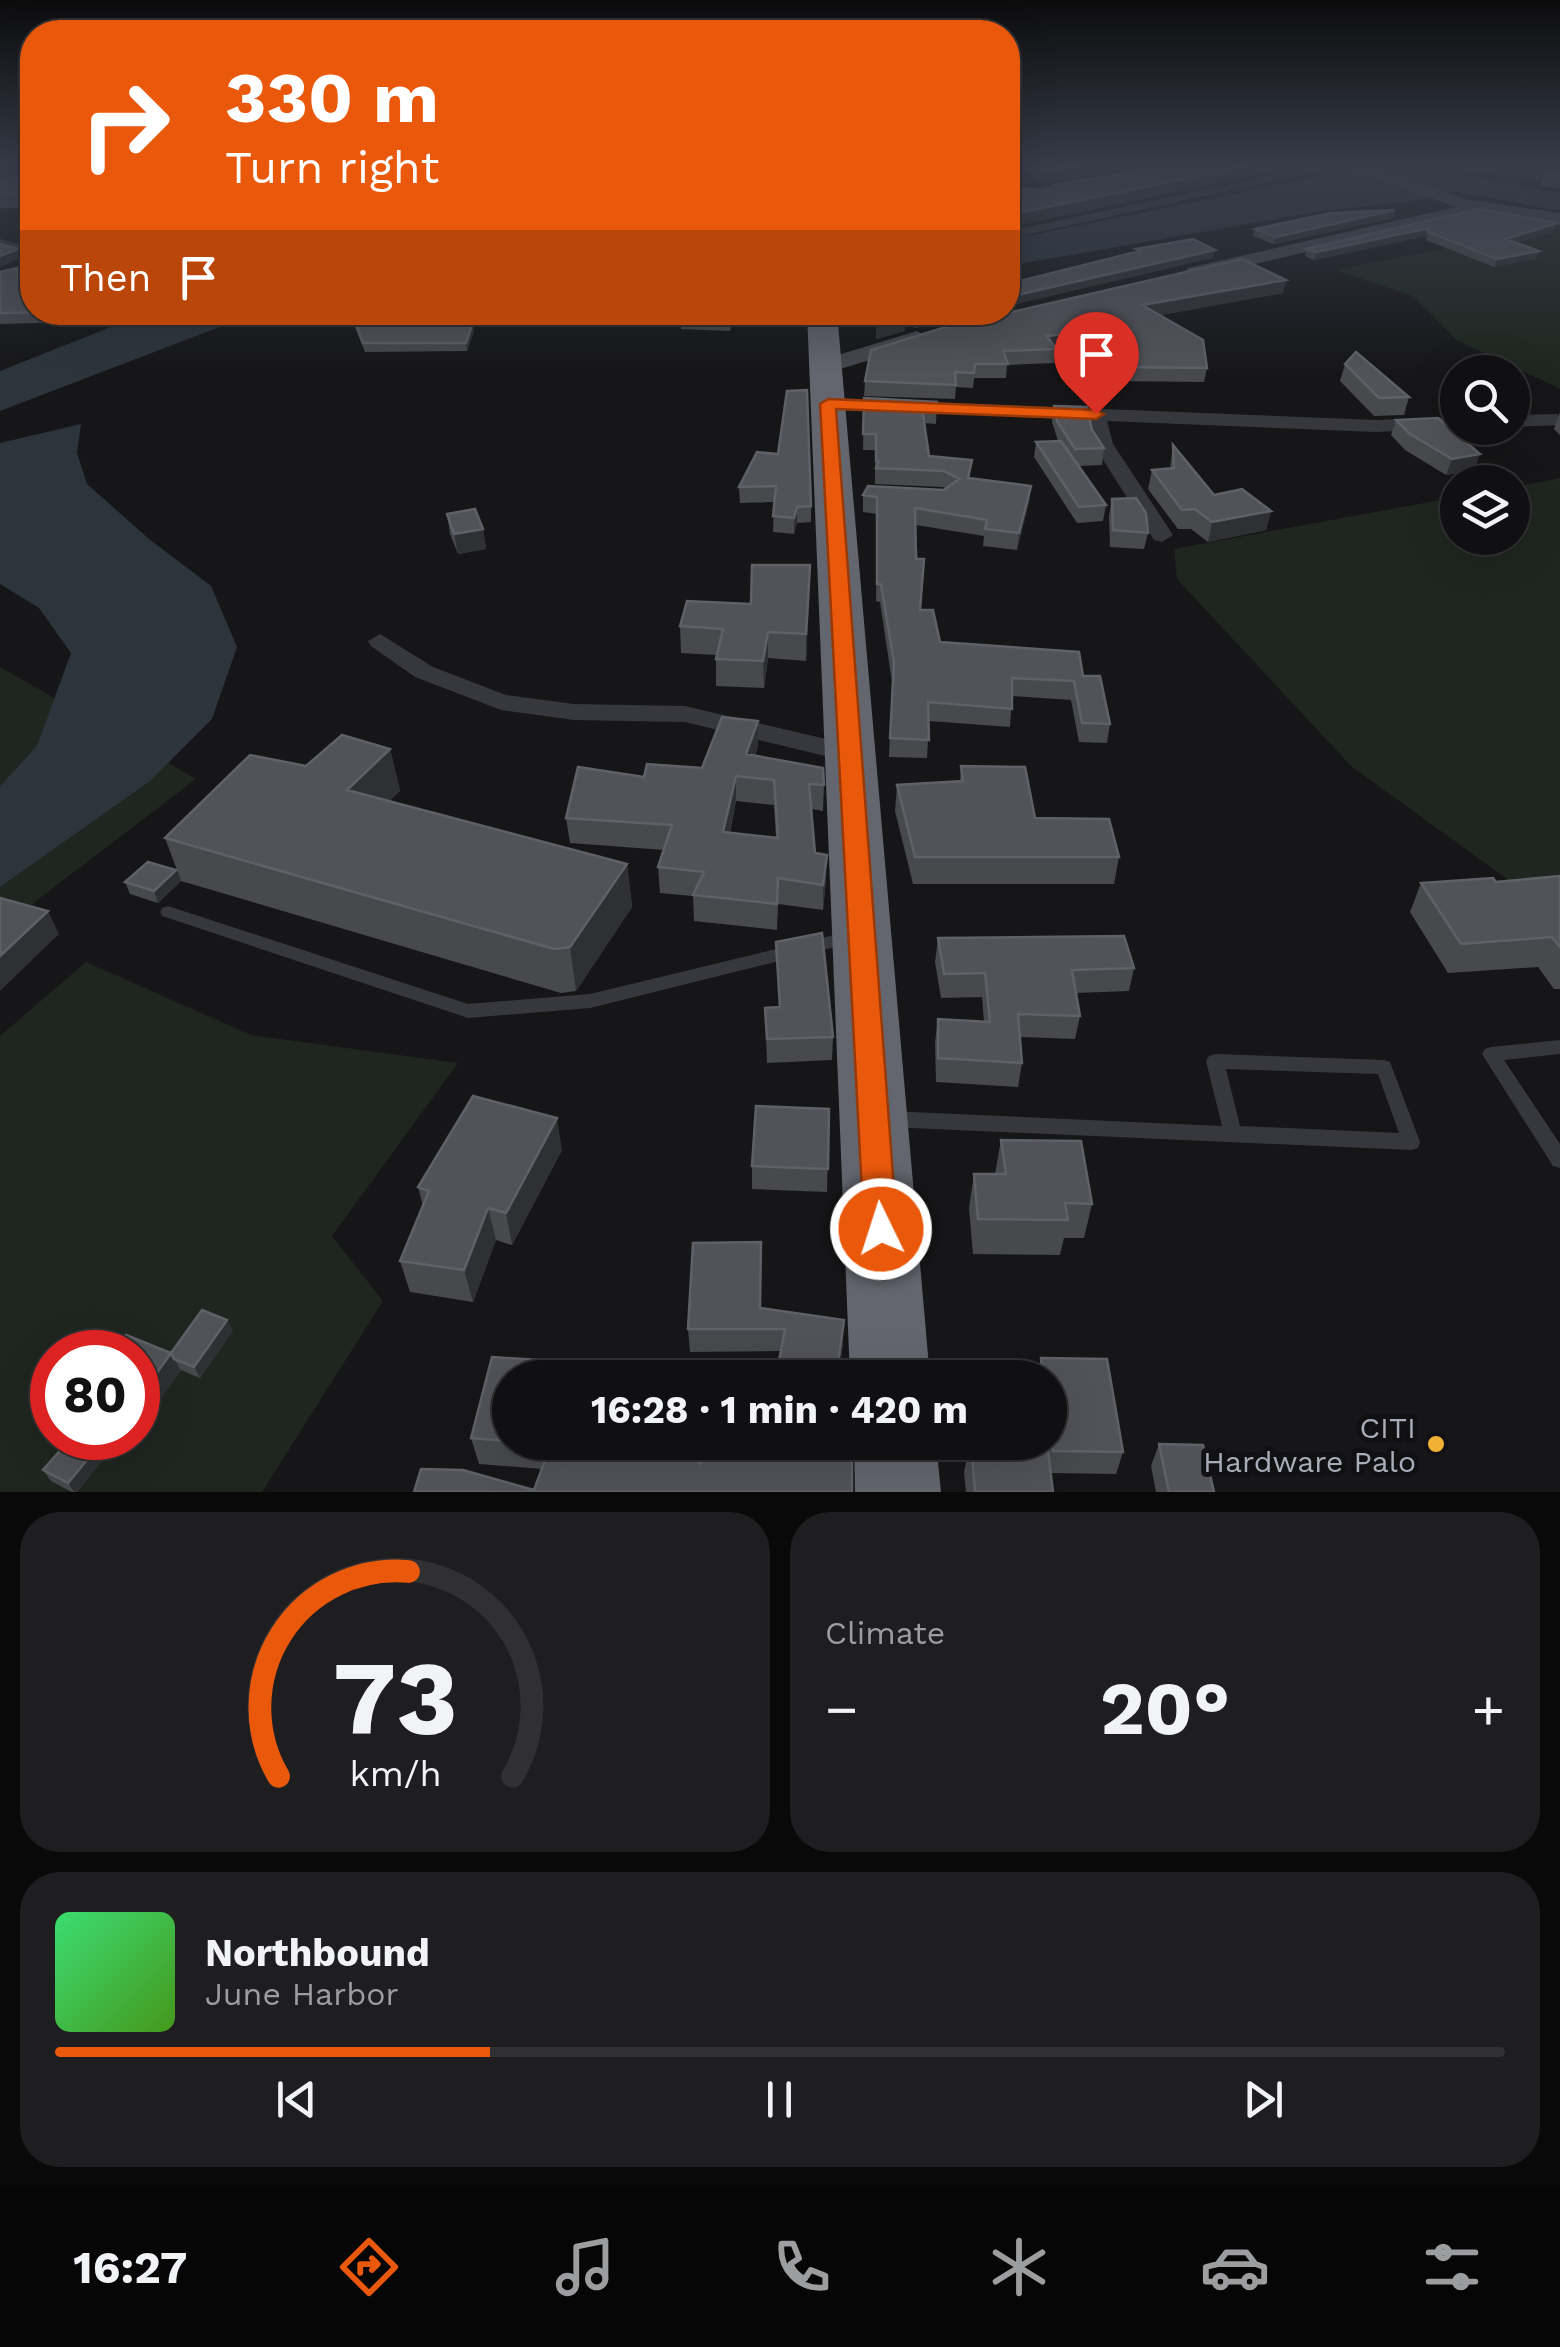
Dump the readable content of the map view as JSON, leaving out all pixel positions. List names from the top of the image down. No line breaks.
{"places":["CITI Hardware Palo"],"page":{"turn":["330 m","Turn right"],"then":"Then","limit":"80","trip":"16:28 · 1 min · 420 m","tile":"Climate","heat":["−","20°","+"],"song":["Northbound","June Harbor"],"tabs":"16:27","gauge":["73","km/h"]}}
